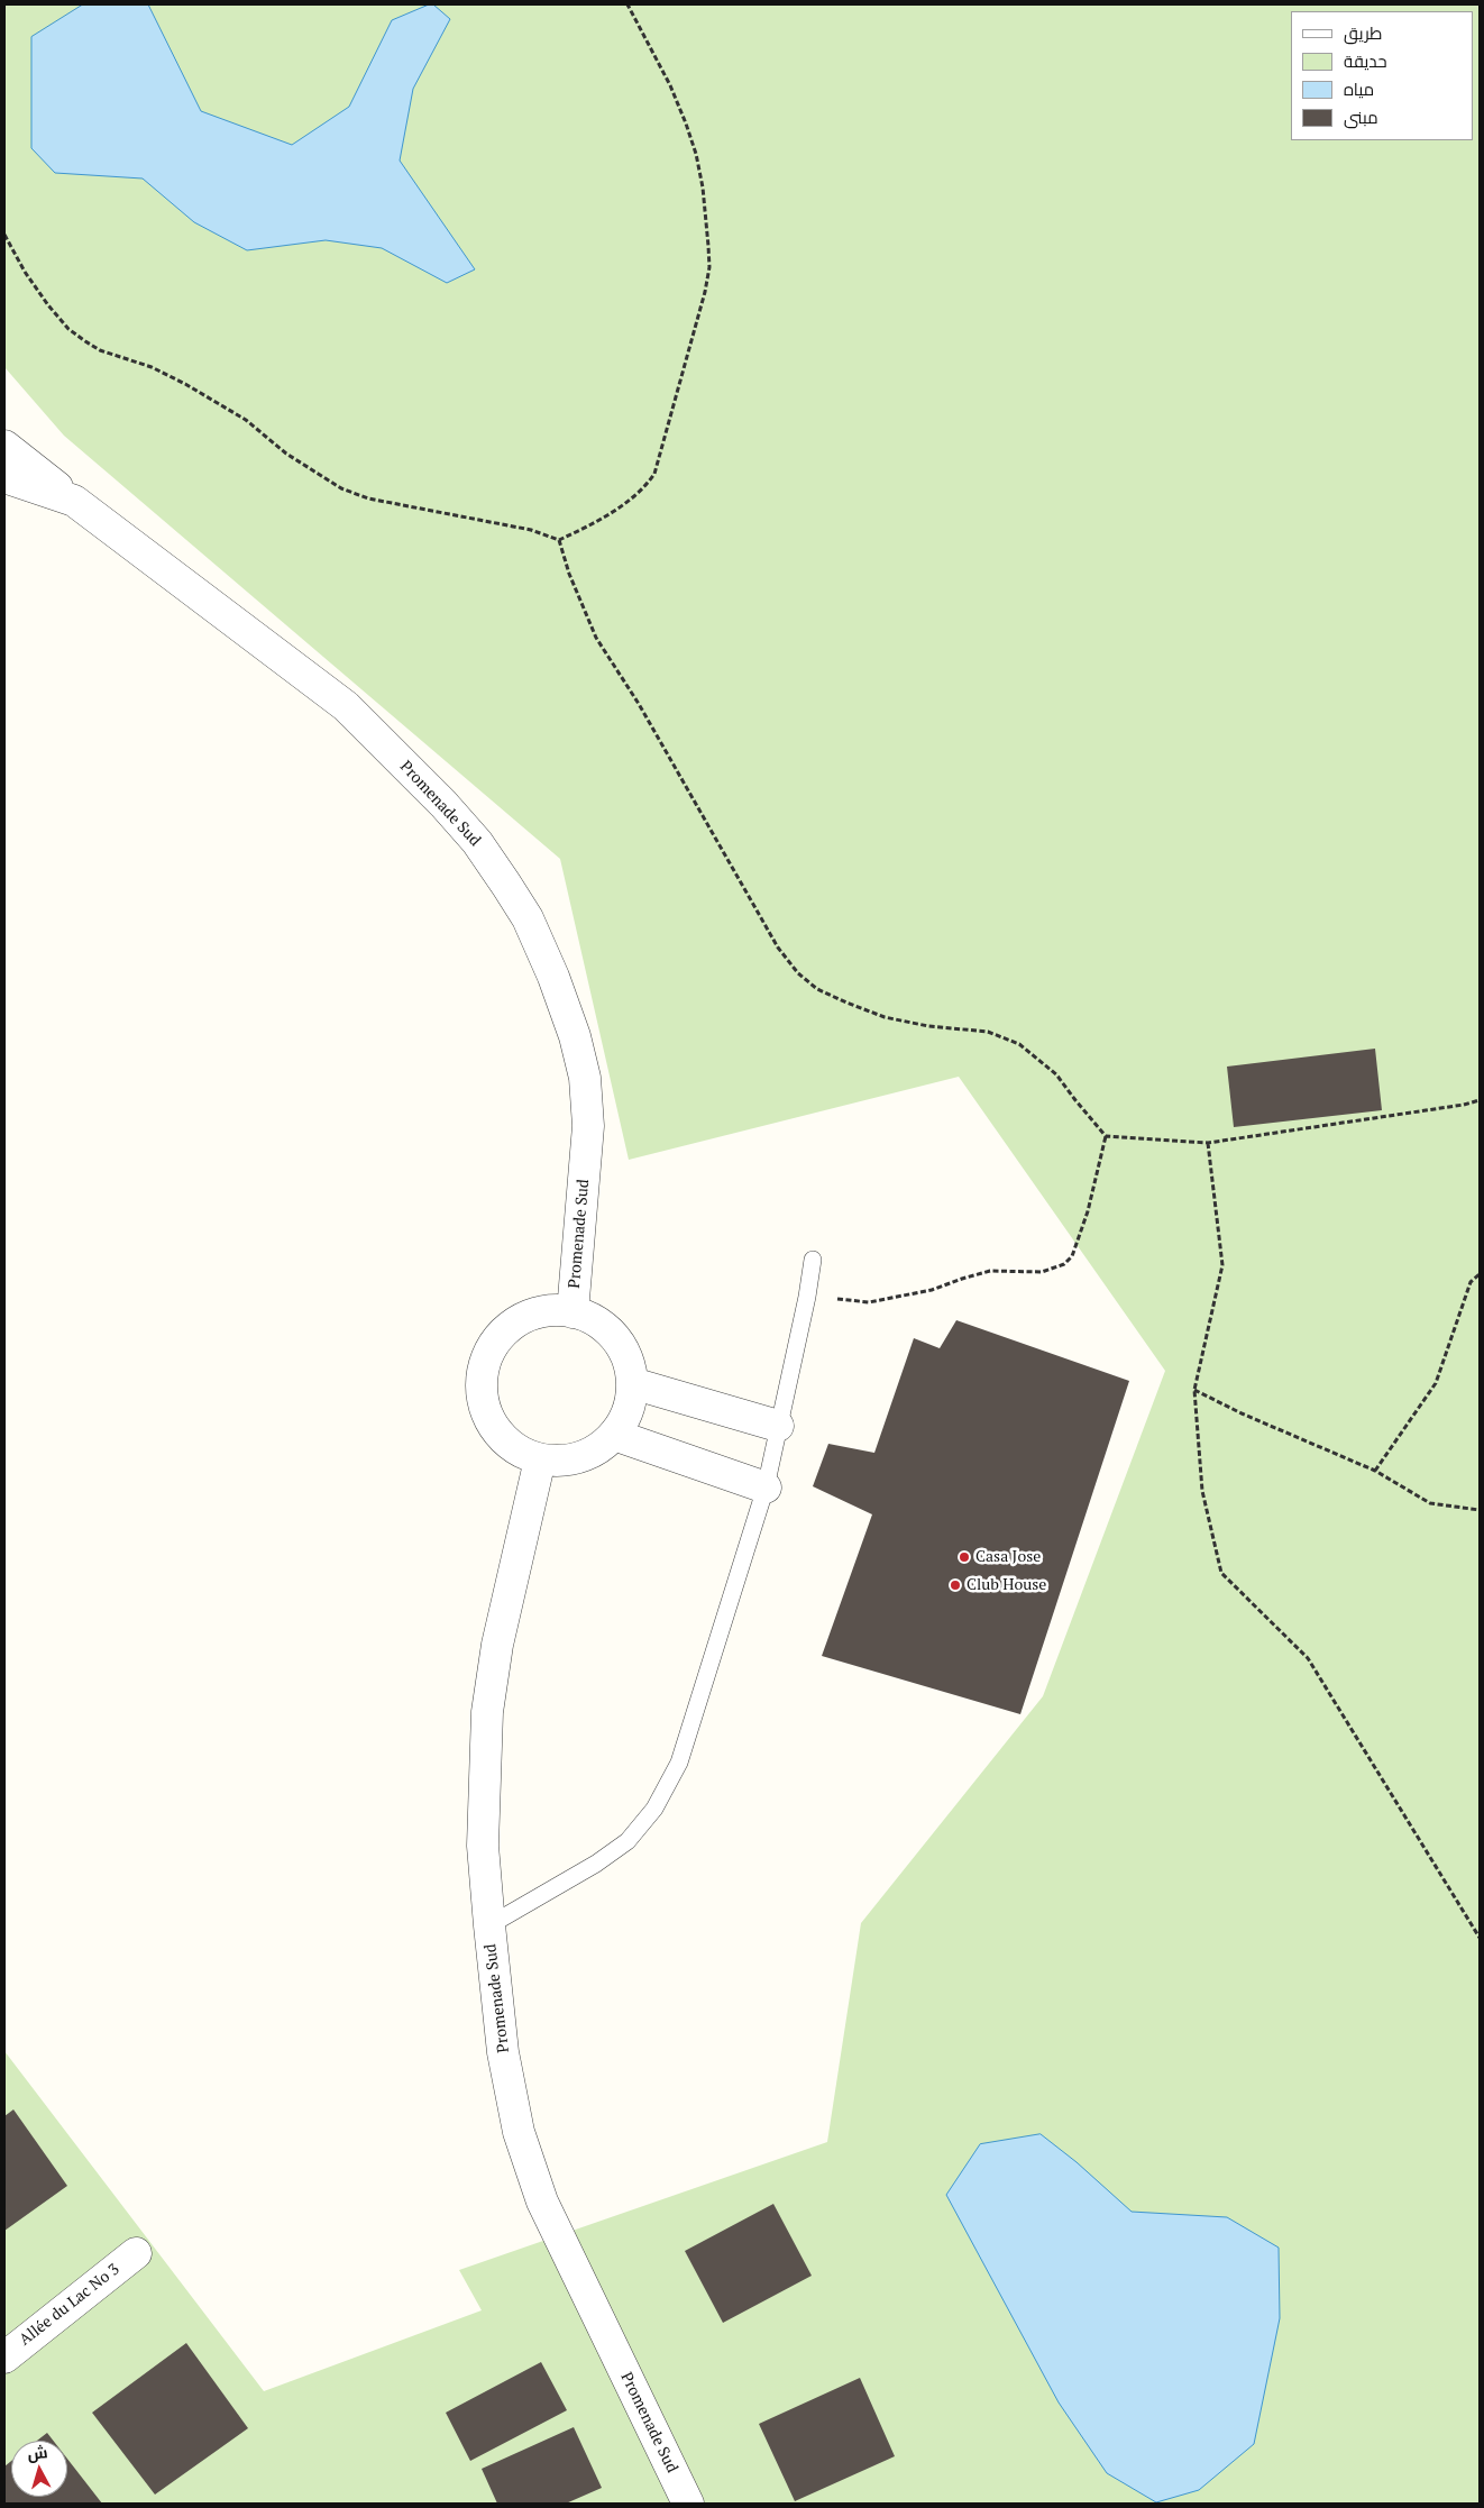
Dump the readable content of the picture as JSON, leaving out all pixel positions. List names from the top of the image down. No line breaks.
{"streets":{"street":["Promenade Sud","Allée du Lac No 3"]},"places":["Casa Jose","Club House"],"legend":["طريق","حديقة","مياه","مبنى"],"north":"top"}
